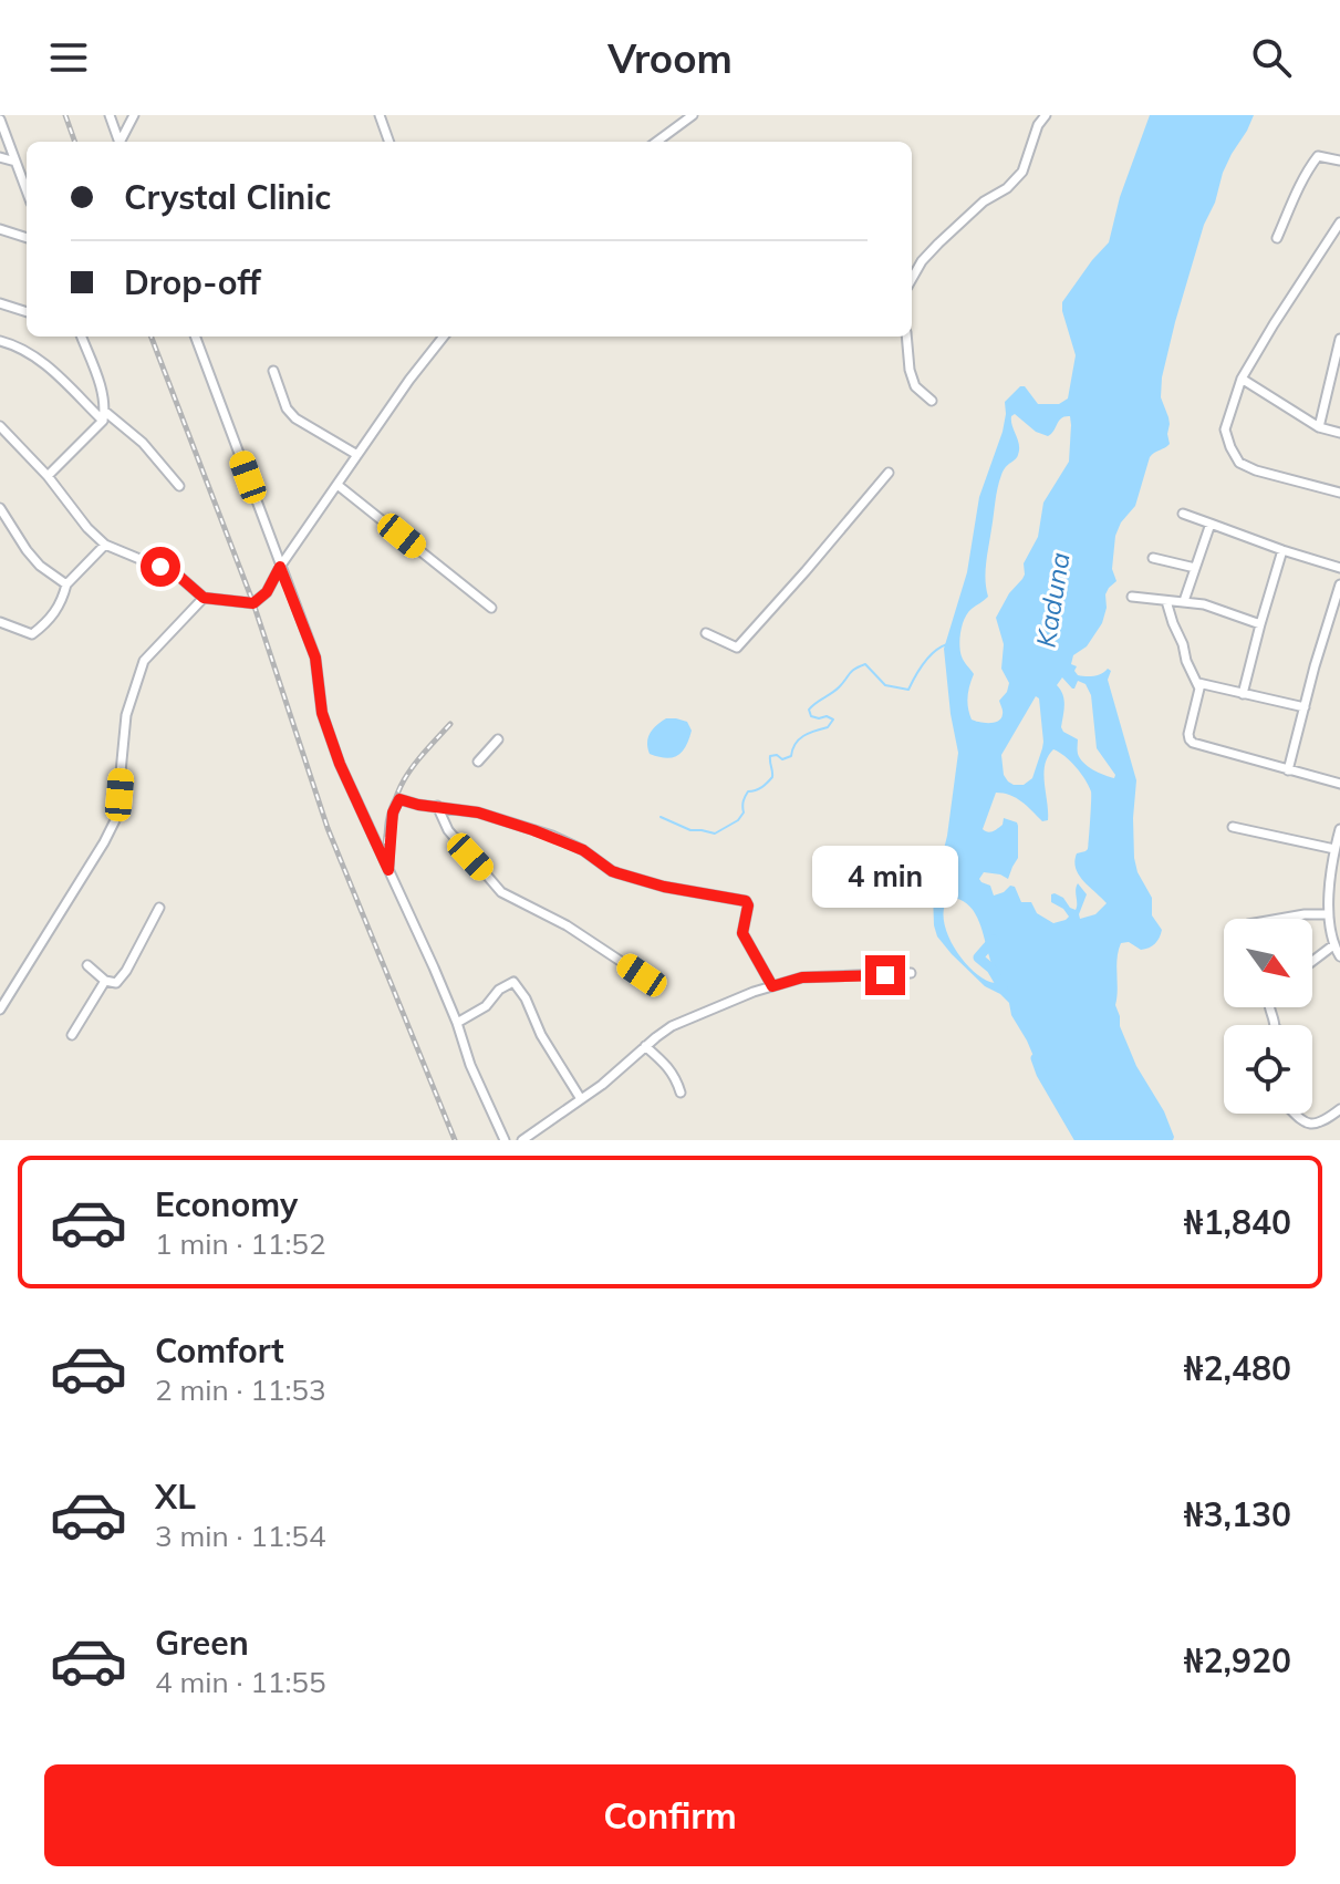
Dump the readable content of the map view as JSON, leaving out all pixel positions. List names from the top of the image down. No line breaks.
{"water":["Kaduna"],"north":"bottom right","page":{"header":"Vroom","banner":["Crystal Clinic","Drop-off"],"bubble":"4 min","list":[{"name":"Economy","note":"1 min · 11:52","value":"₦1,840"},{"name":"Comfort","note":"2 min · 11:53","value":"₦2,480"},{"name":"XL","note":"3 min · 11:54","value":"₦3,130"},{"name":"Green","note":"4 min · 11:55","value":"₦2,920"}],"buttons":"Confirm"}}
